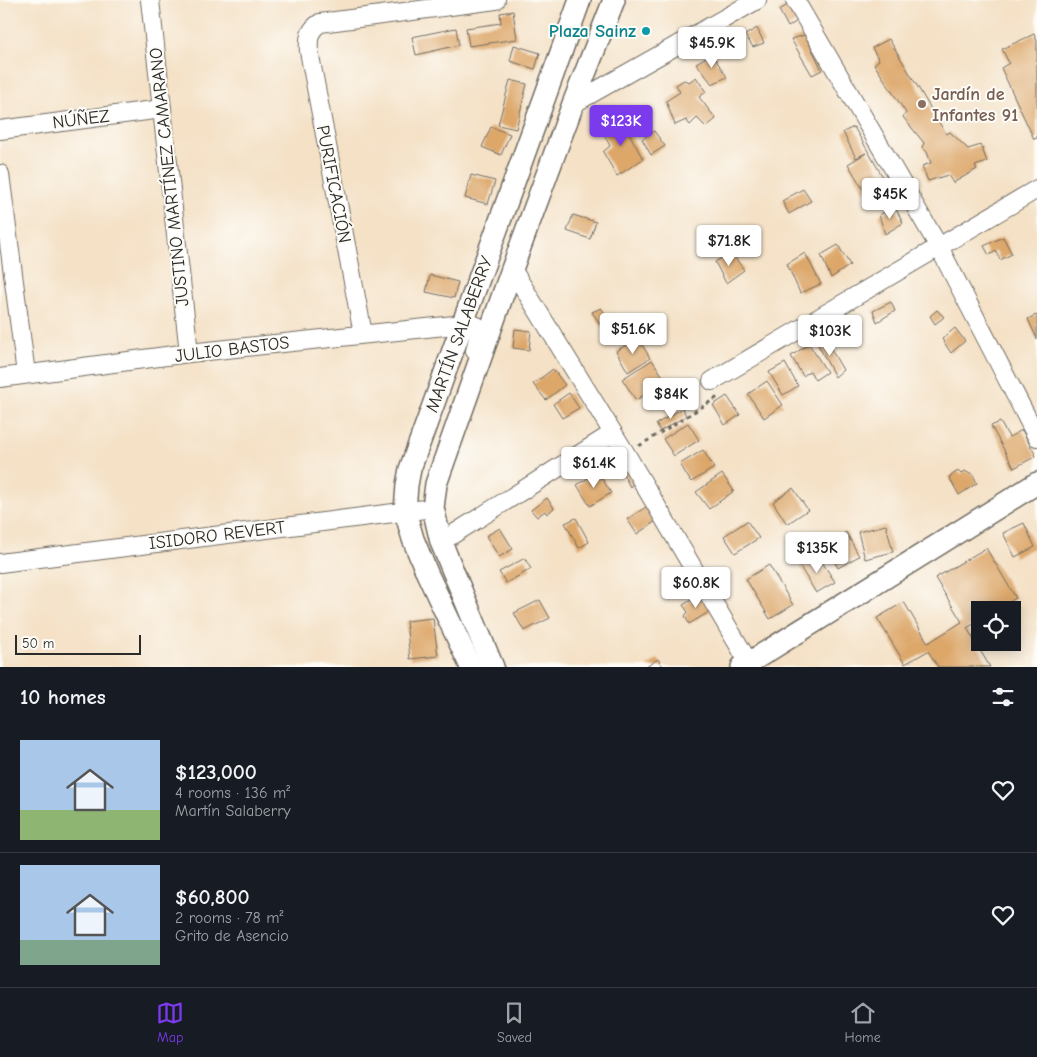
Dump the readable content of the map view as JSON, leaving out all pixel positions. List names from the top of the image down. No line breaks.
{"streets":{"street":["NÚÑEZ","JUSTINO MARTÍNEZ CAMARANO","PURIFICACIÓN","MARTÍN SALABERRY","JULIO BASTOS","ISIDORO REVERT"]},"crossings":[["NÚÑEZ","JUSTINO MARTÍNEZ CAMARANO"],["JUSTINO MARTÍNEZ CAMARANO","JULIO BASTOS"],["PURIFICACIÓN","JULIO BASTOS"],["MARTÍN SALABERRY","JULIO BASTOS"],["MARTÍN SALABERRY","ISIDORO REVERT"]],"places":["Plaza Sainz","Jardín de Infantes 91"],"scale_bar":"50 m","page":{"price":["$45.9K","$123K","$45K","$71.8K","$51.6K","$103K","$84K","$61.4K","$135K","$60.8K"],"scale":"50 m","heading":"10 homes","list":[{"name":"$123,000","note":"4 rooms · 136 m² · Martín Salaberry"},{"name":"$60,800","note":"2 rooms · 78 m² · Grito de Asencio"}],"tabs":["Map","Saved","Home"]}}
